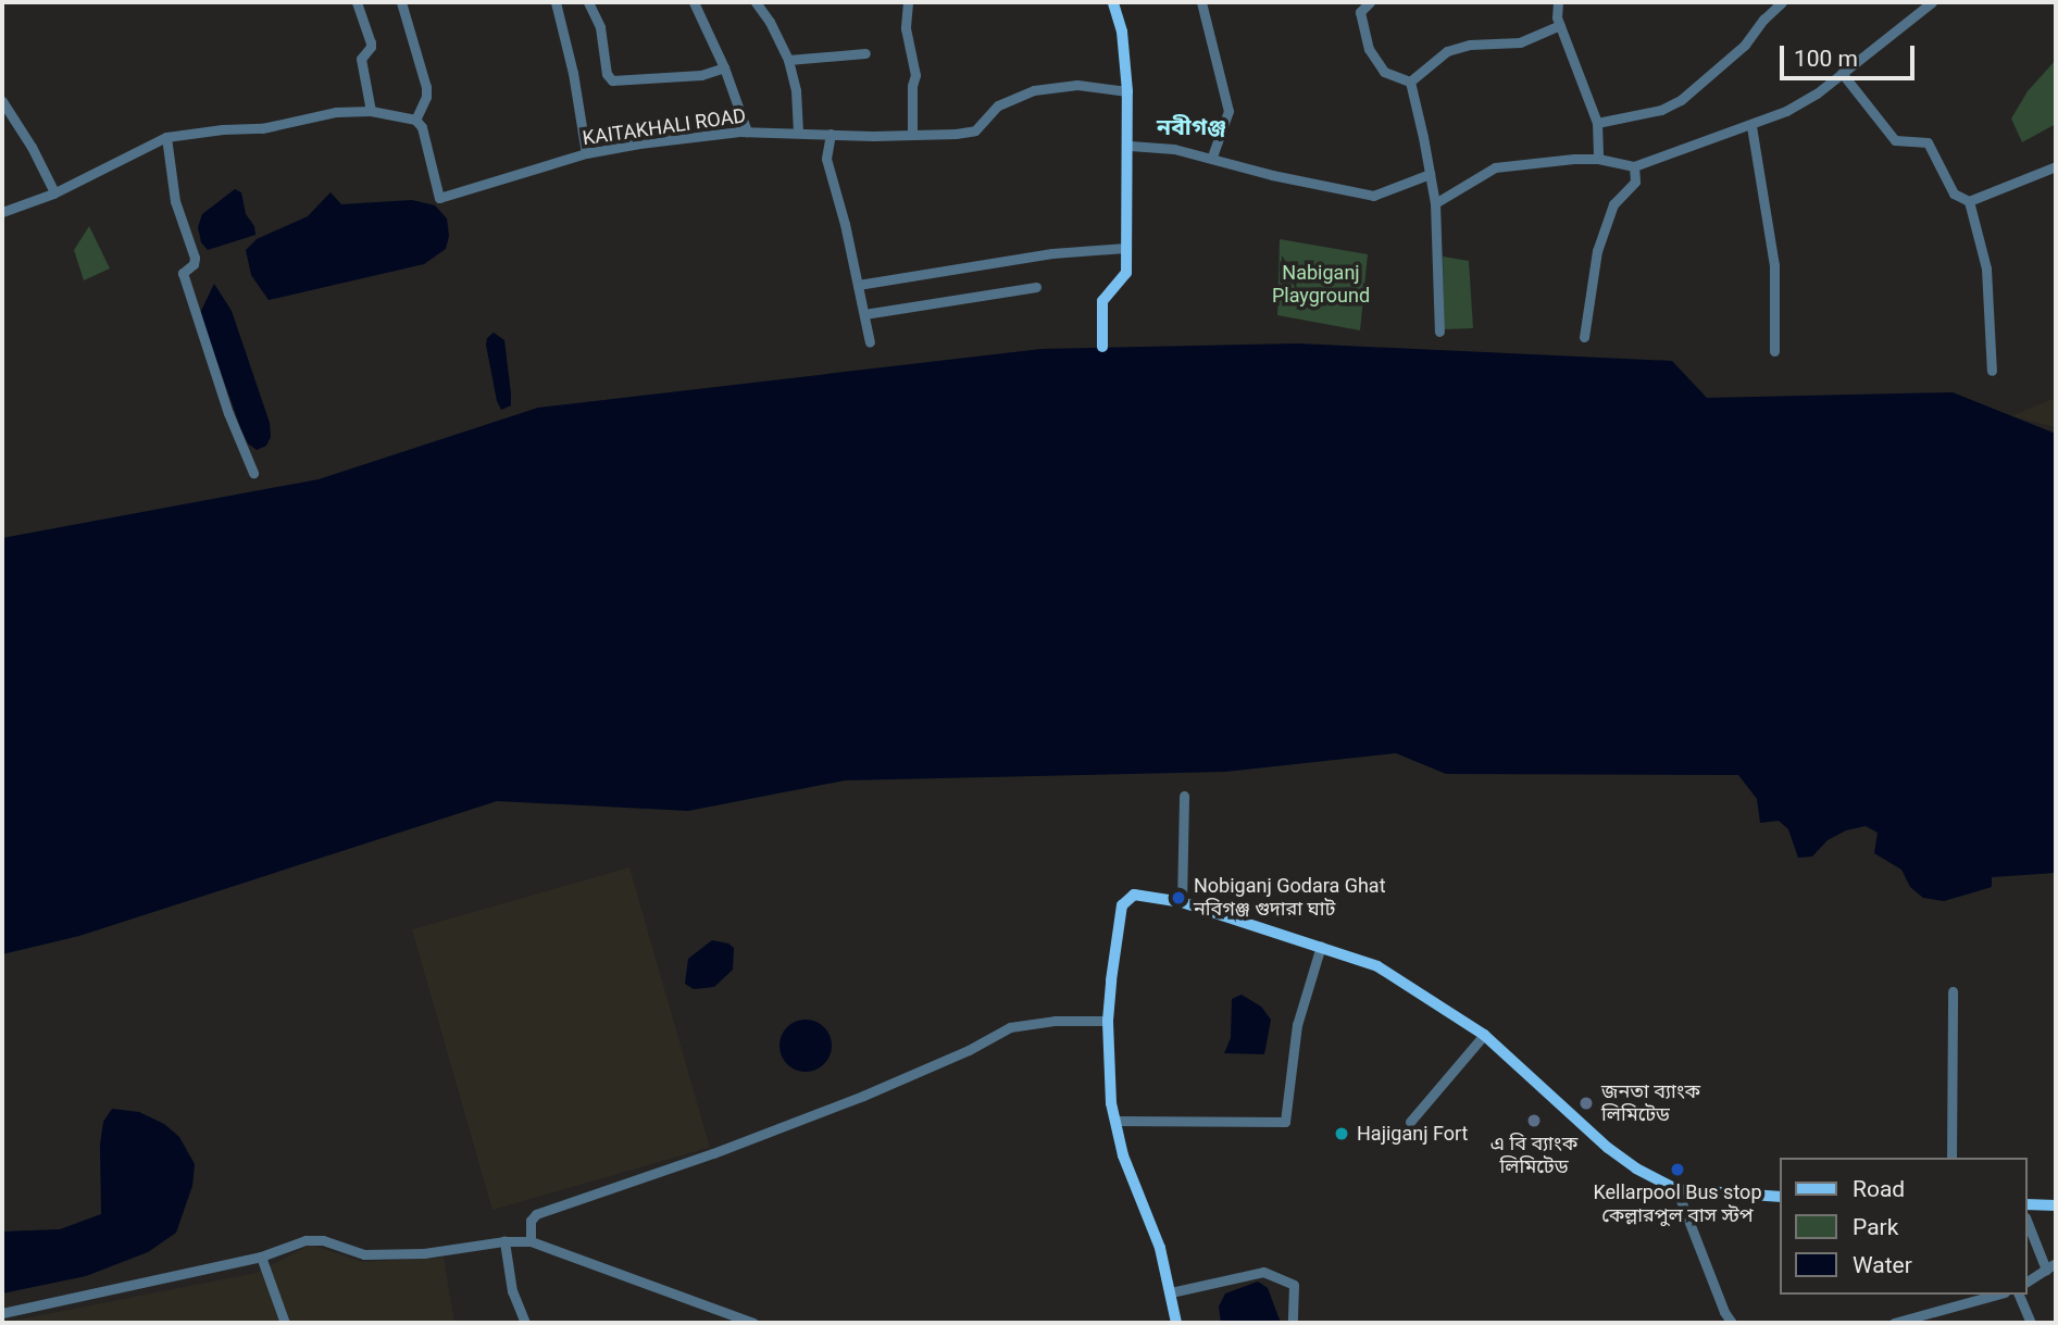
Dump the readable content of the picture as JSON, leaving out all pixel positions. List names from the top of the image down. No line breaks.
{"streets":{"street":["KAITAKHALI ROAD"]},"districts":["নবীগঞ্জ"],"parks":["Nabiganj Playground"],"places":["Nobiganj Godara Ghat নবিগঞ্জ গুদারা ঘাট","জনতা ব্যাংক লিমিটেড","এ বি ব্যাংক লিমিটেড","Hajiganj Fort","Kellarpool Bus stop কেল্লারপুল বাস স্টপ"],"legend":["Road","Park","Water"],"scale_bar":"100 m"}
